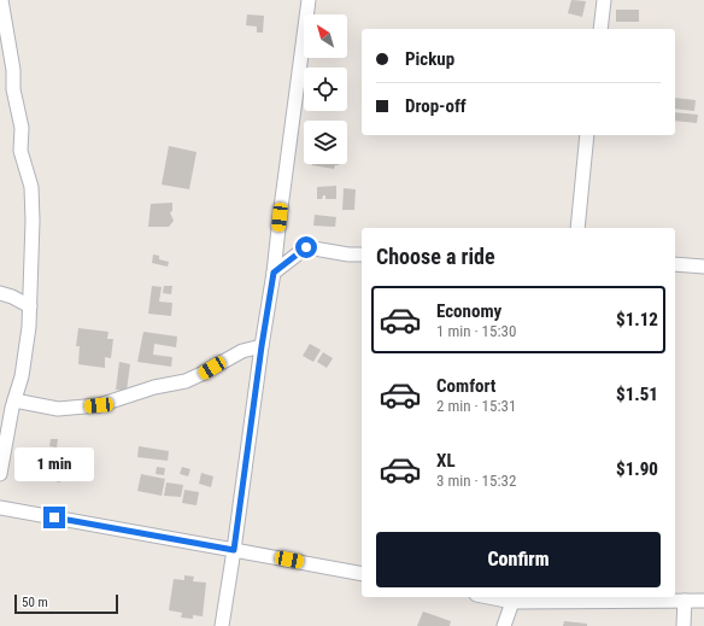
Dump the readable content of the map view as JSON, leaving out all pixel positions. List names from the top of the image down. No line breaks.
{"scale_bar":"50 m","north":"top left","page":{"banner":["Pickup","Drop-off"],"heading":"Choose a ride","list":[{"name":"Economy","note":"1 min · 15:30","value":"$1.12"},{"name":"Comfort","note":"2 min · 15:31","value":"$1.51"},{"name":"XL","note":"3 min · 15:32","value":"$1.90"}],"bubble":"1 min","buttons":"Confirm","scale":"50 m"}}
